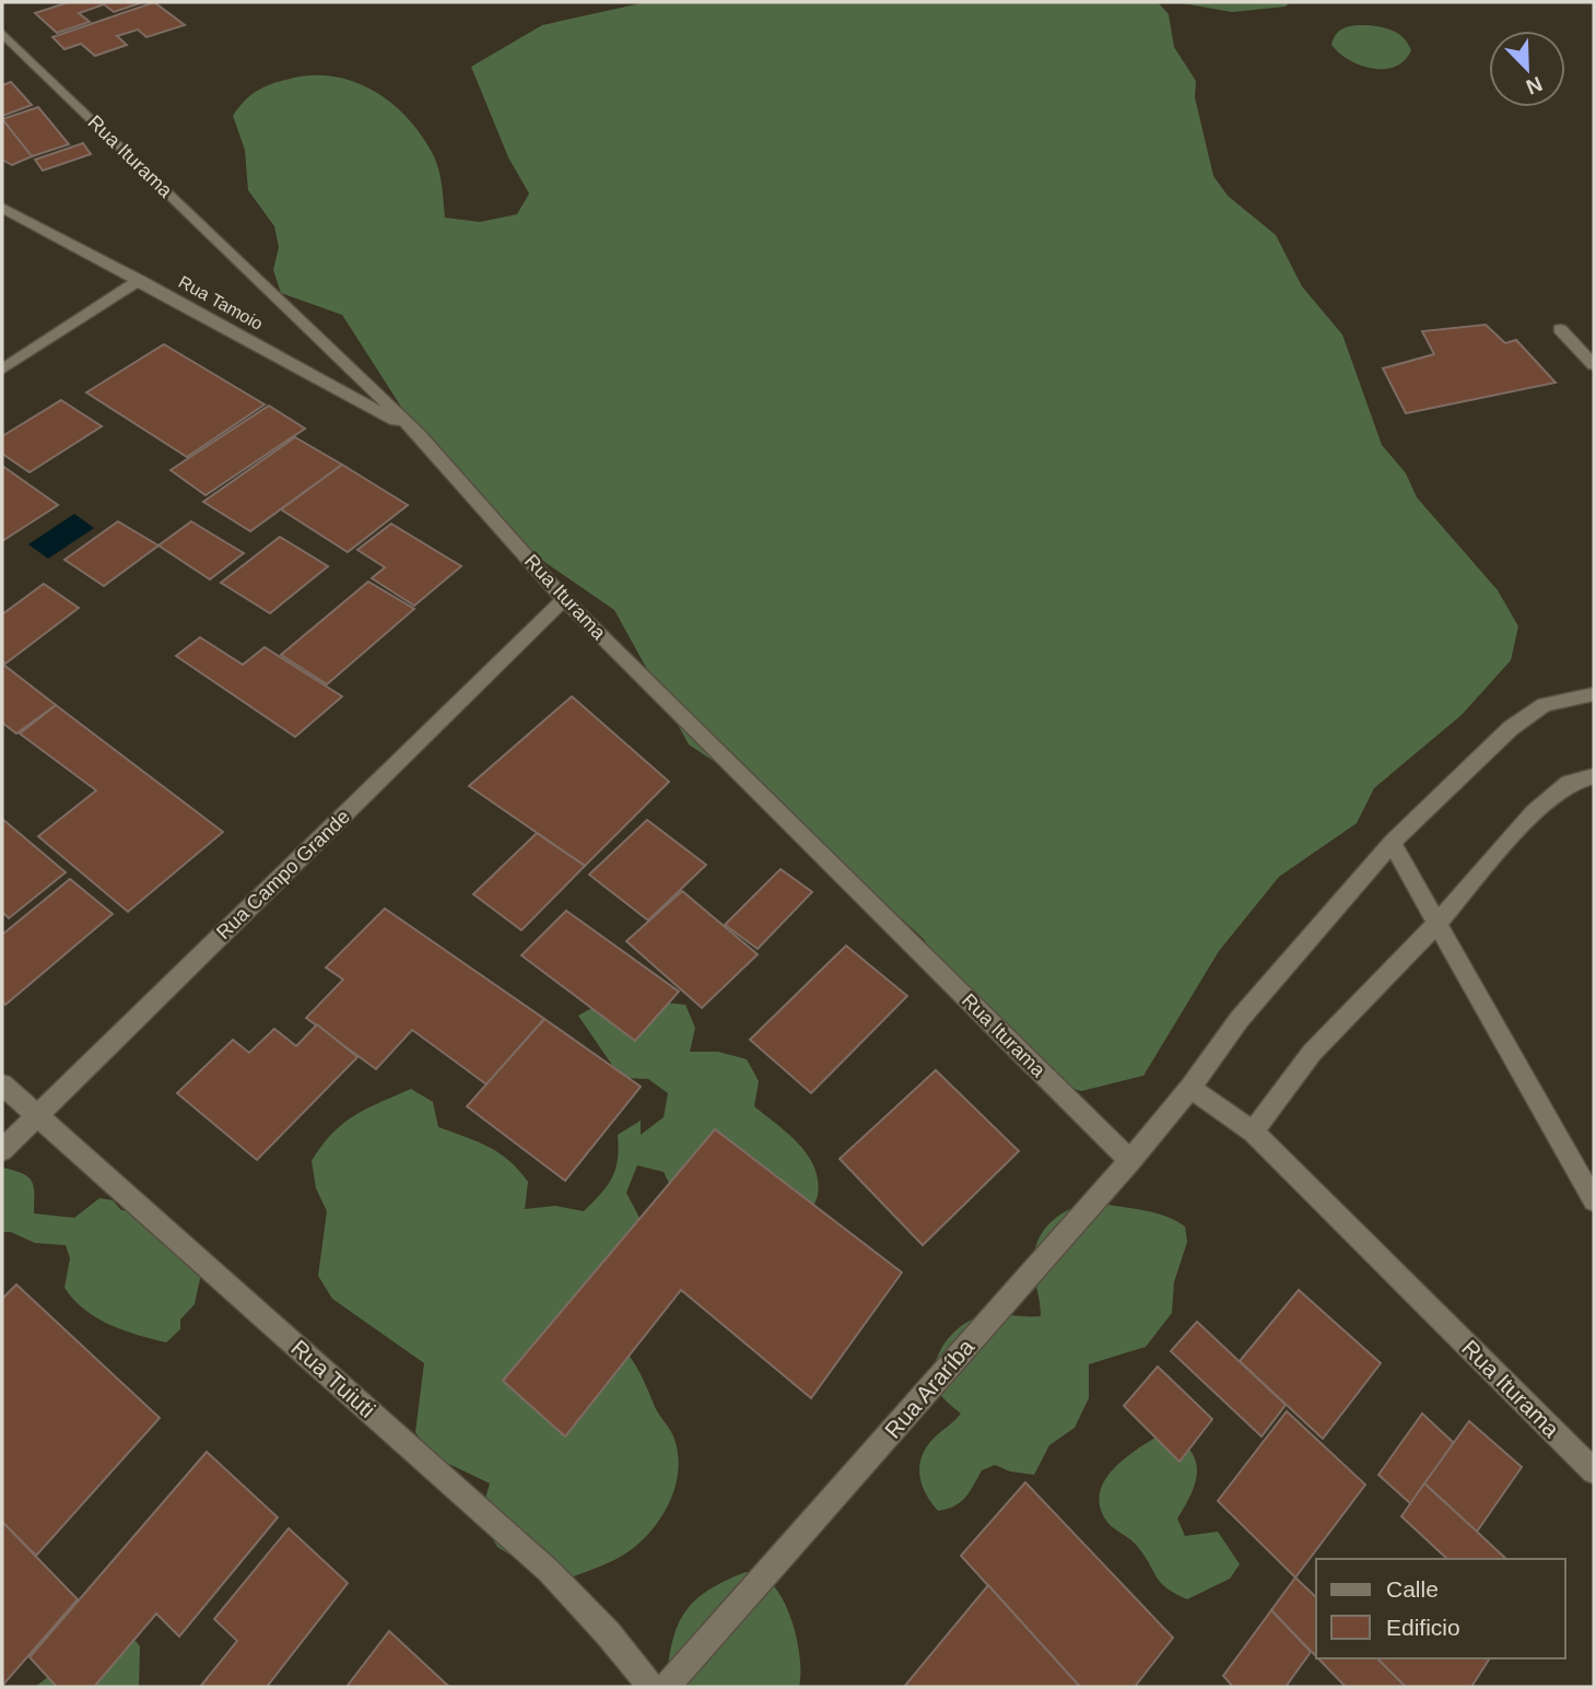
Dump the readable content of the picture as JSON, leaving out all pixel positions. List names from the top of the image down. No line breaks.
{"streets":{"street":["Rua Iturama","Rua Tamoio","Rua Campo Grande","Rua Tuiuti","Rua Araríba"]},"crossings":[["Rua Iturama","Rua Tamoio"],["Rua Iturama","Rua Campo Grande"],["Rua Iturama","Rua Araríba"],["Rua Campo Grande","Rua Tuiuti"]],"legend":["Calle","Edificio"],"north":"bottom right"}
